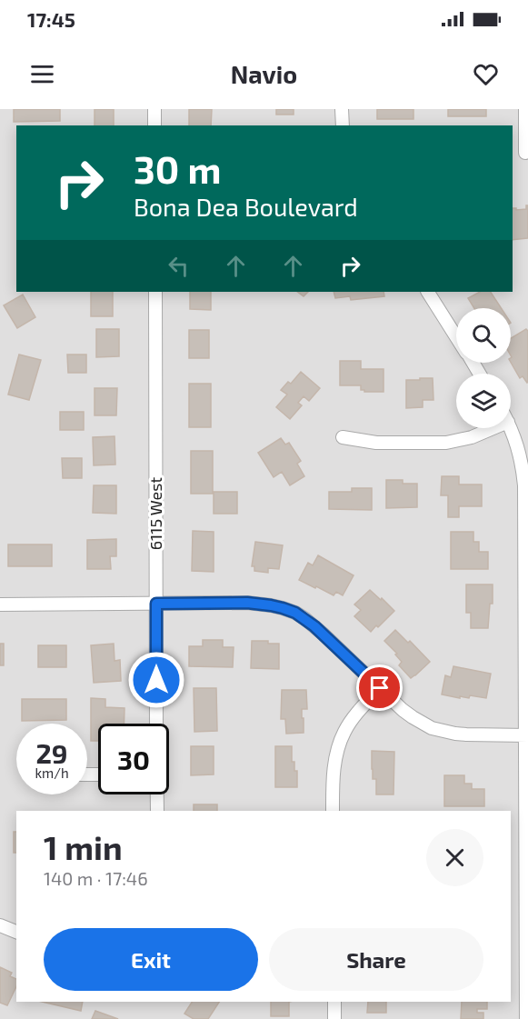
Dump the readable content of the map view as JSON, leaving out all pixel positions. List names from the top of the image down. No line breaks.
{"streets":{"street":["6115 West"]},"page":{"status":"17:45","header":"Navio","turn":["30 m","Bona Dea Boulevard"],"speed":"29 km/h","limit":"30","heading":["1 min","140 m · 17:46"],"buttons":["Exit","Share"]}}
